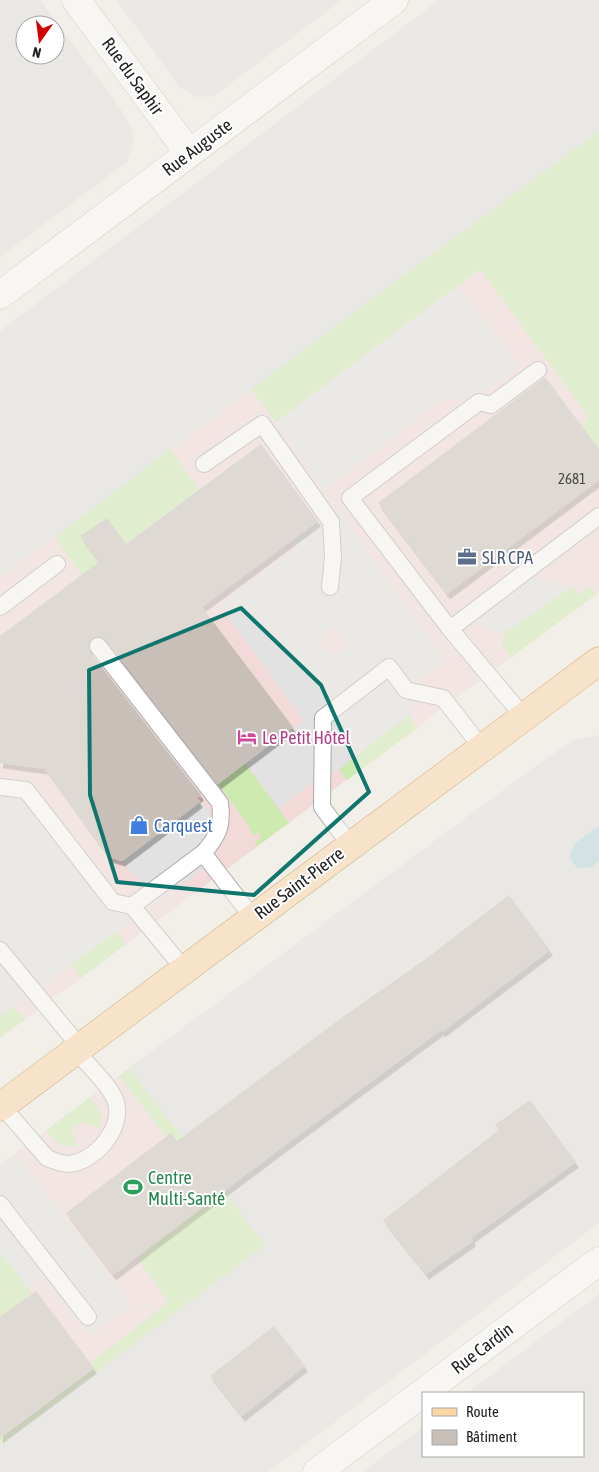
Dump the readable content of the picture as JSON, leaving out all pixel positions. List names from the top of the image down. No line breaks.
{"streets":{"main road":["Rue Saint-Pierre"],"street":["Rue du Saphir","Rue Auguste","Rue Cardin"]},"crossings":[["Rue du Saphir","Rue Auguste"]],"places":{"office":["SLR CPA"],"hotel":["Le Petit Hôtel"],"shop":["Carquest"],"sports":["Centre Multi-Santé"]},"house_numbers":["2681"],"legend":["Route","Bâtiment"],"north":"bottom"}
